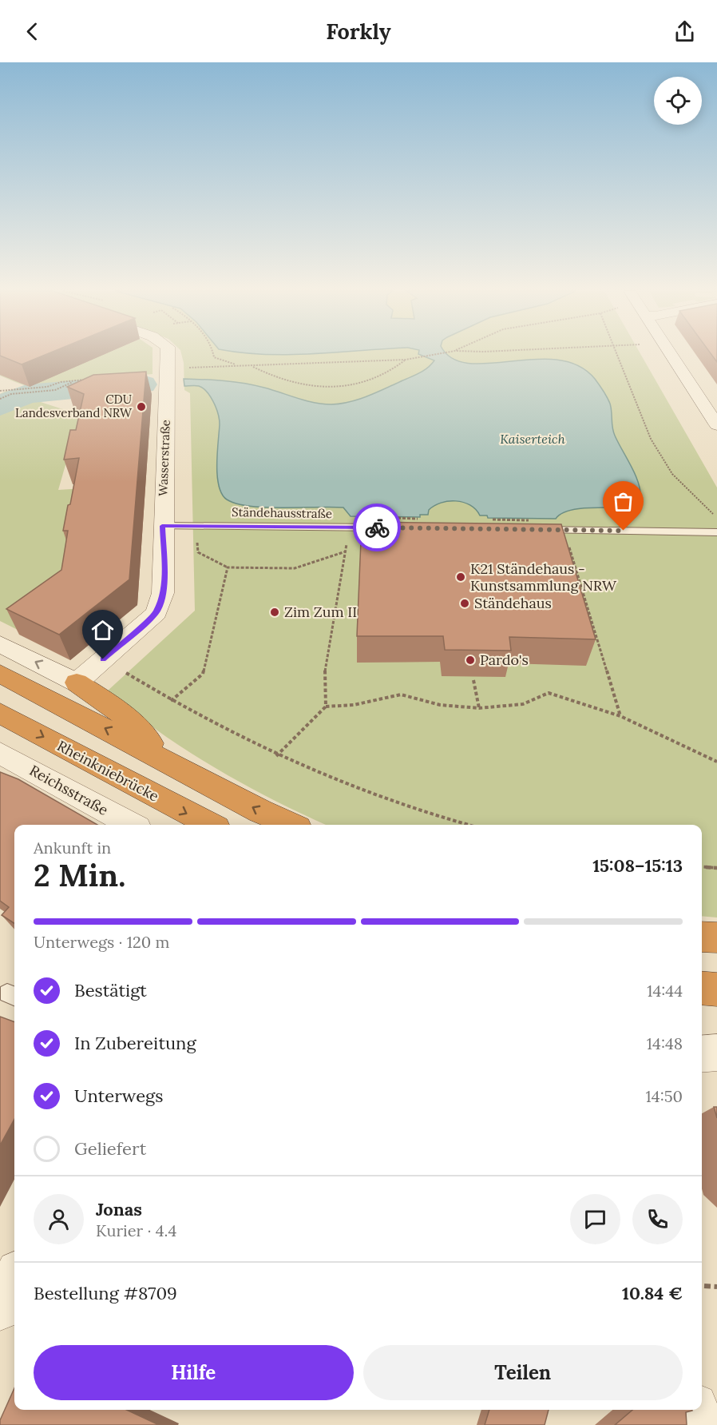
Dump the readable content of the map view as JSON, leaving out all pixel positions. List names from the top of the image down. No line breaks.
{"streets":{"highway":["Rheinkniebrücke"],"street":["Wasserstraße","Reichsstraße"],"lane":["Ständehausstraße"]},"crossings":[["Wasserstraße","Ständehausstraße"]],"water":["Kaiserteich"],"places":["CDU Landesverband NRW","K21 Ständehaus - Kunstsammlung NRW","Ständehaus","Zim Zum II","Pardo's"],"page":{"header":"Forkly","heading":["2 Min.","Ankunft in","15:08–15:13"],"panel":["Jonas","Kurier · 4.4","Bestellung #8709","10.84 €"],"bar":"Unterwegs · 120 m","list":[["Bestätigt","14:44"],["In Zubereitung","14:48"],["Unterwegs","14:50"],"Geliefert"],"buttons":["Hilfe","Teilen"]}}
